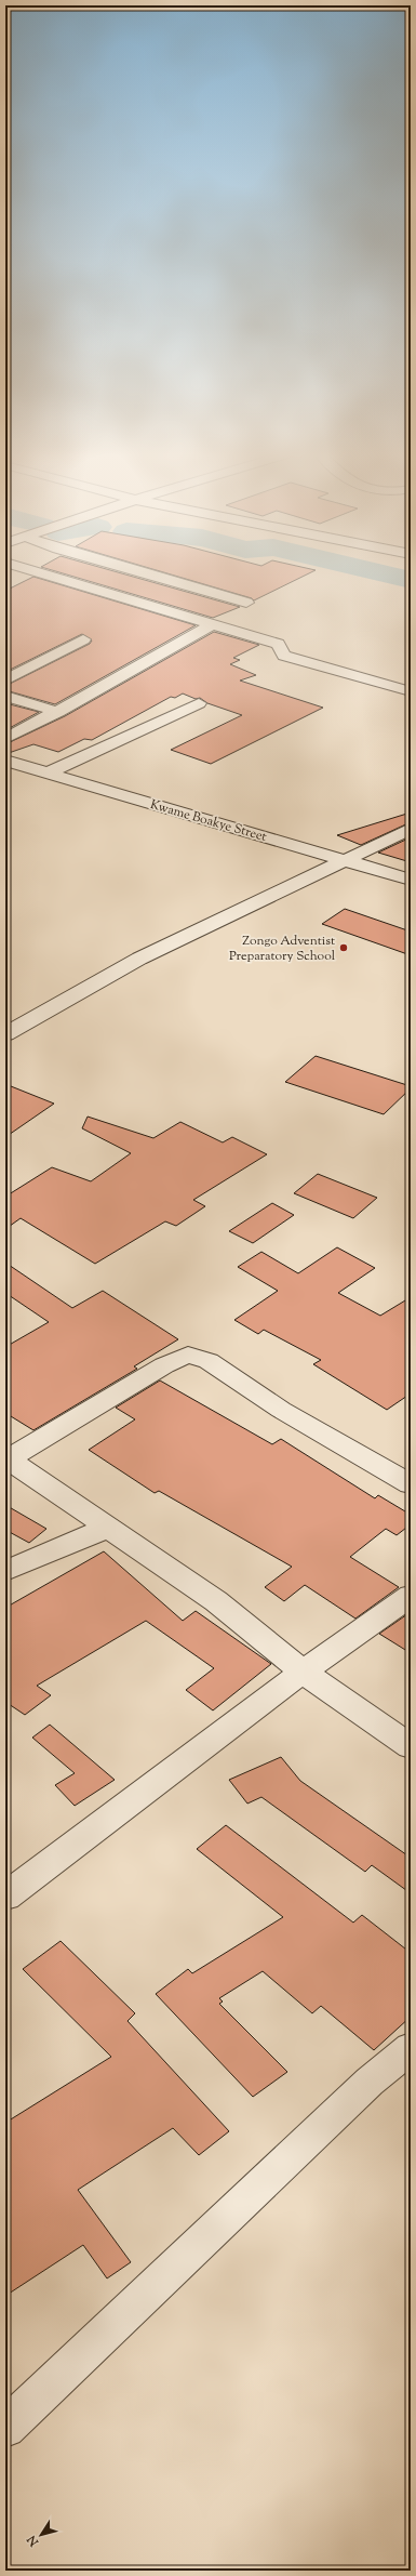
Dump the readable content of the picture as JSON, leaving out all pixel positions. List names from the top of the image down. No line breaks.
{"streets":{"street":["Kwame Boakye Street"]},"places":["Zongo Adventist Preparatory School"],"north":"bottom left"}
